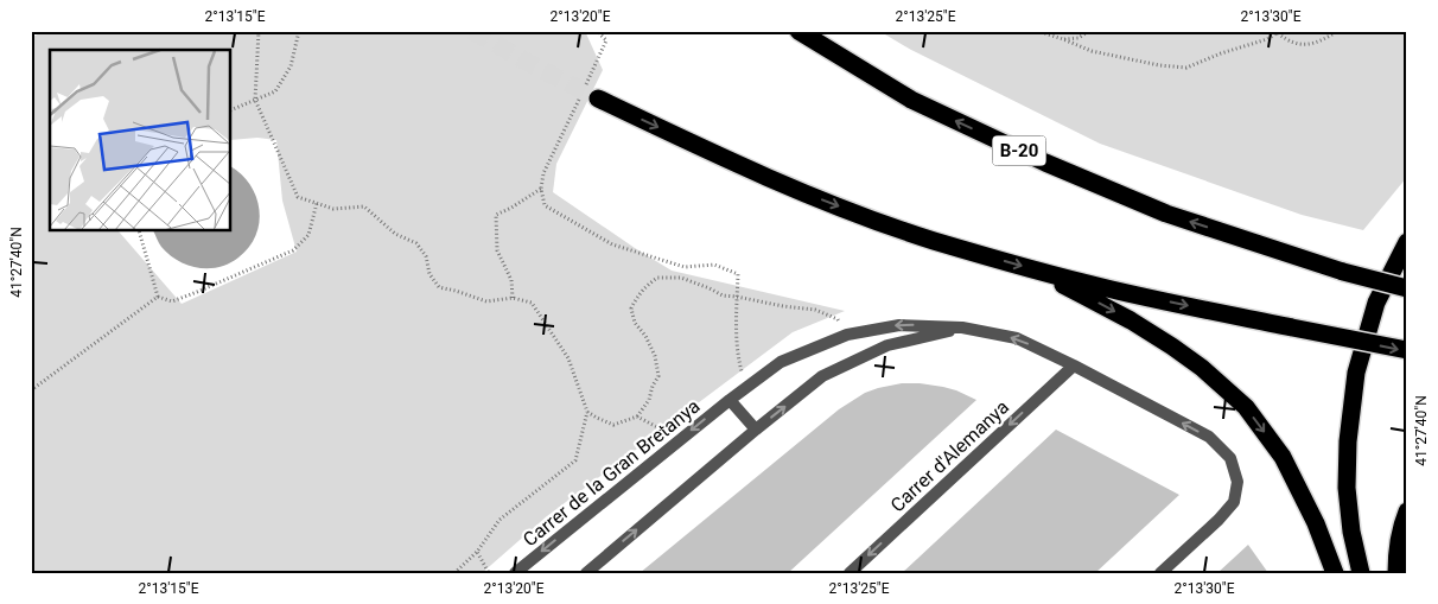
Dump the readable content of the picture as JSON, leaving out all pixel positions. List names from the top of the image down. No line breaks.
{"streets":{"highway":["B-20"],"street":["Carrer d'Alemanya","Carrer de la Gran Bretanya"]},"crossings":[["Carrer d'Alemanya","Carrer de la Gran Bretanya"]],"one_way":["Carrer d'Alemanya"],"coordinates":["2°13'15\"E","2°13'20\"E","2°13'25\"E","2°13'30\"E","41°27'40\"N"]}
